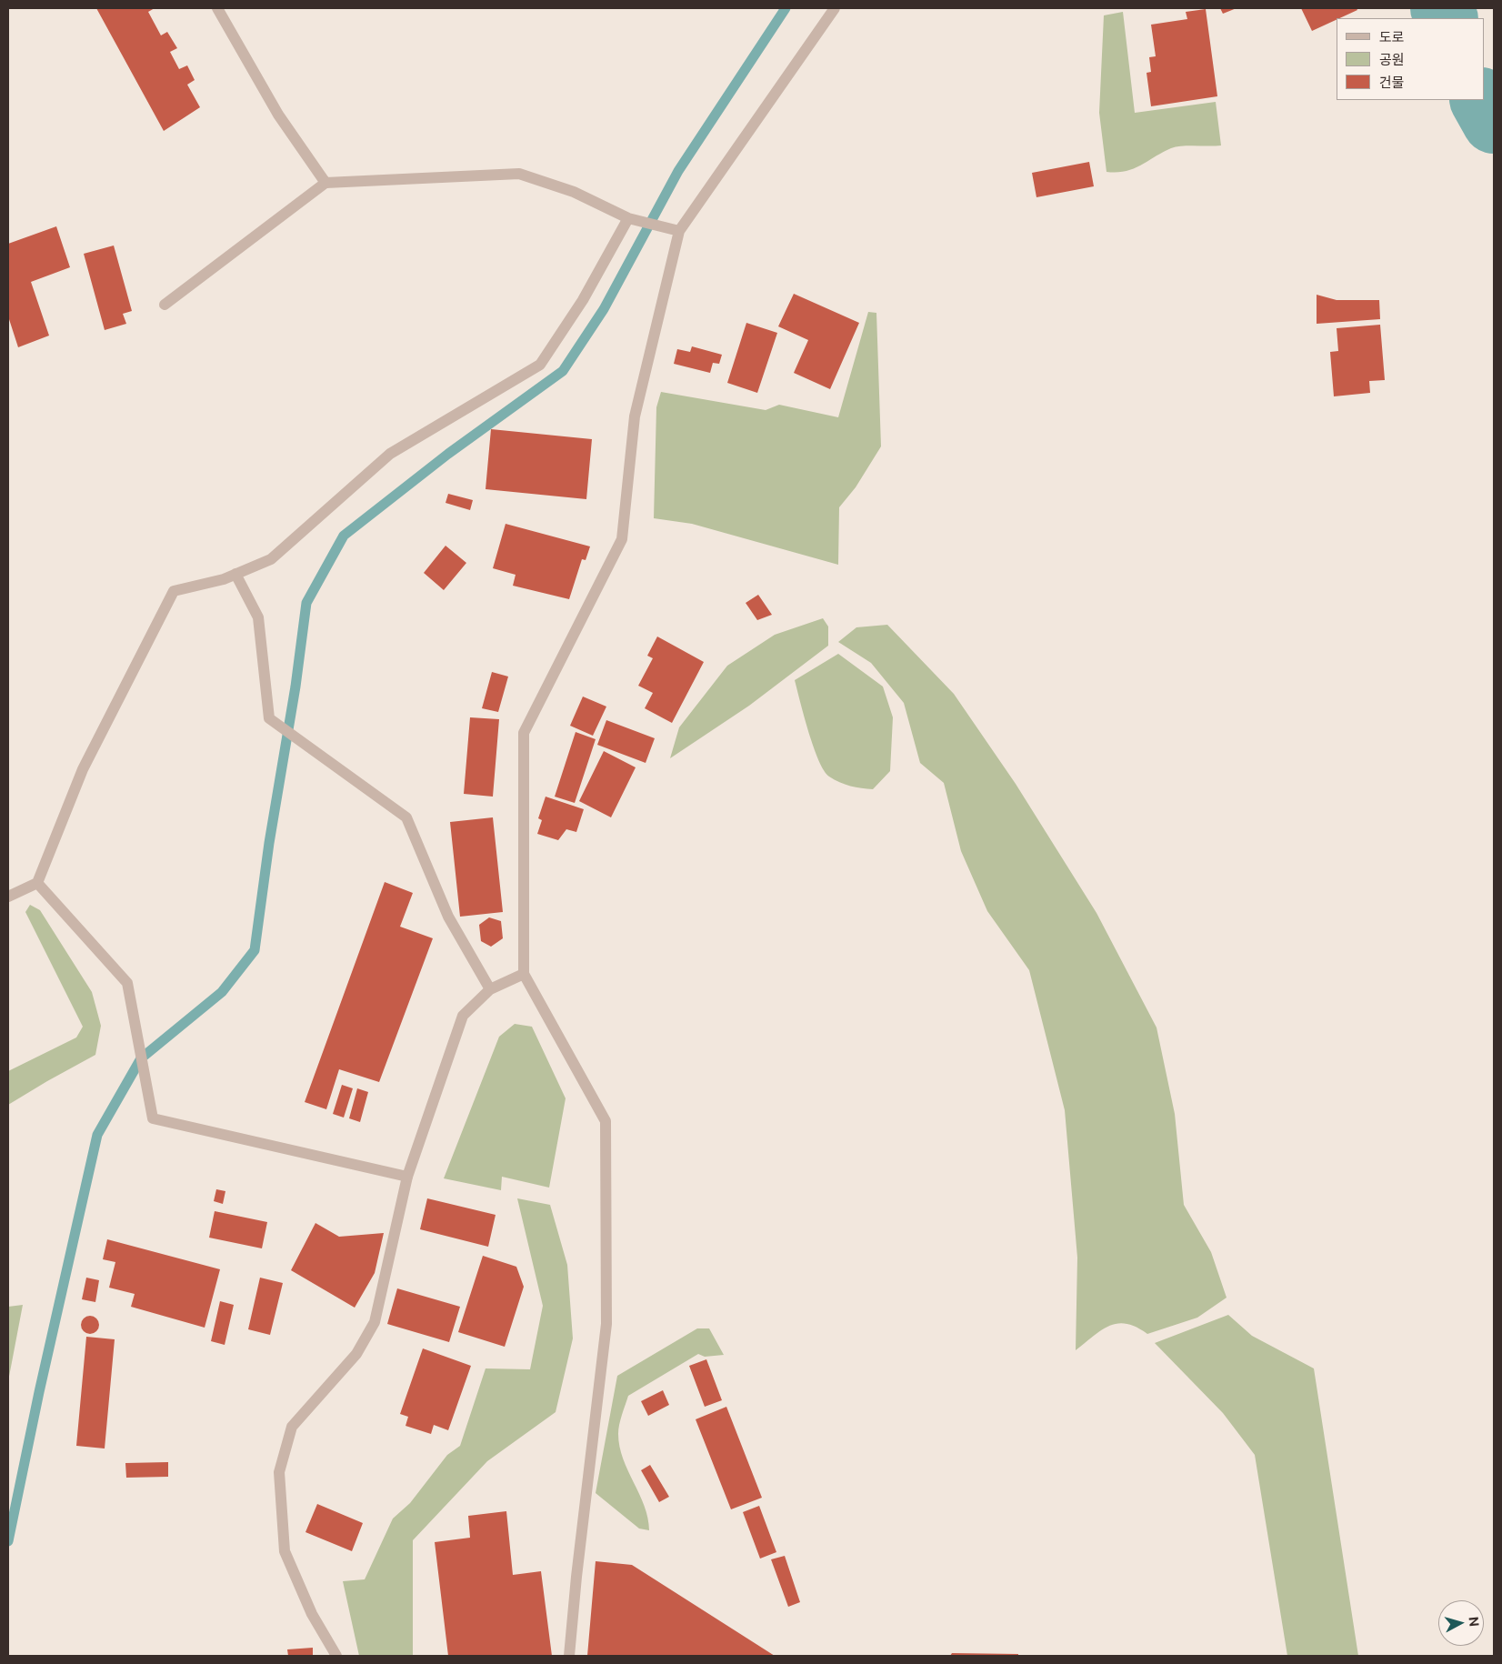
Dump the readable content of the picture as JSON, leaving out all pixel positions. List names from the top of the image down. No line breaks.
{"legend":["도로","공원","건물"],"north":"right"}
